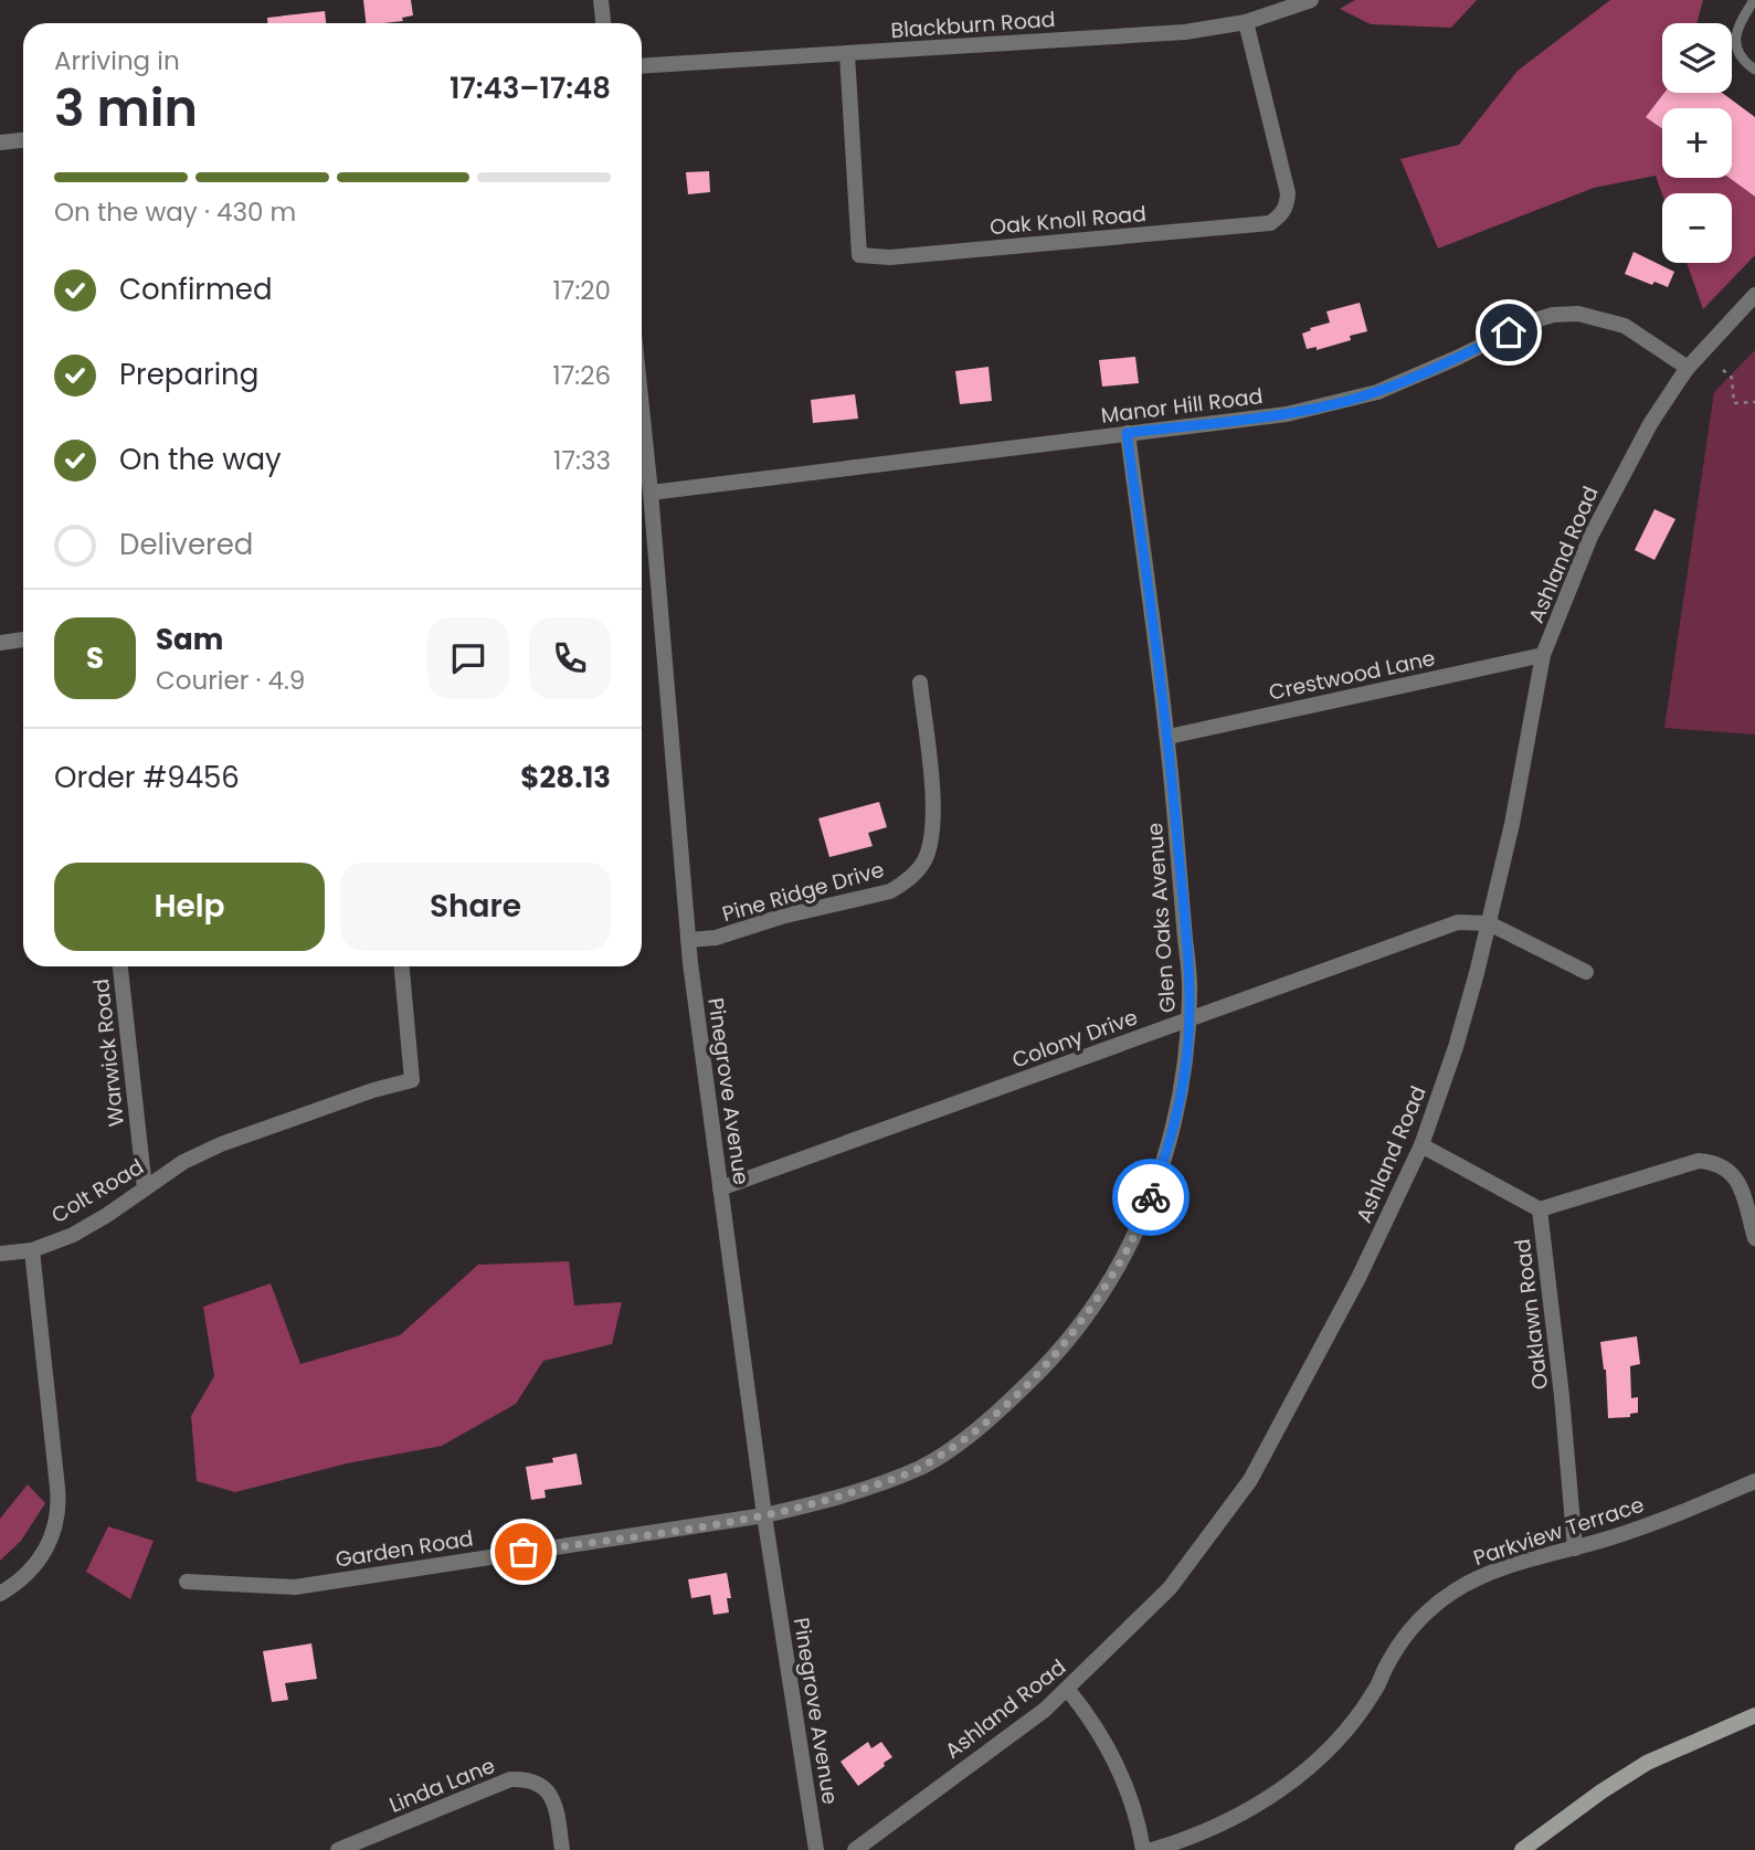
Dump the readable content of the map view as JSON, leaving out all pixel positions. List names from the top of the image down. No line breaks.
{"streets":{"street":["Blackburn Road","Oak Knoll Road","Manor Hill Road","Ashland Road","Crestwood Lane","Pine Ridge Drive","Glen Oaks Avenue","Colony Drive","Warwick Road","Pinegrove Avenue","Colt Road","Oaklawn Road","Parkview Terrace","Garden Road","Linda Lane"]},"crossings":[["Blackburn Road","Oak Knoll Road"],["Manor Hill Road","Ashland Road"],["Manor Hill Road","Glen Oaks Avenue"],["Manor Hill Road","Pinegrove Avenue"],["Ashland Road","Crestwood Lane"],["Ashland Road","Colony Drive"],["Ashland Road","Oaklawn Road"],["Crestwood Lane","Glen Oaks Avenue"],["Pine Ridge Drive","Pinegrove Avenue"],["Glen Oaks Avenue","Colony Drive"],["Glen Oaks Avenue","Pinegrove Avenue"],["Glen Oaks Avenue","Garden Road"],["Colony Drive","Pinegrove Avenue"],["Warwick Road","Colt Road"],["Pinegrove Avenue","Garden Road"],["Oaklawn Road","Parkview Terrace"]],"page":{"map_buttons":["+","−"],"heading":["3 min","Arriving in","17:43–17:48"],"panel":["Sam","Courier · 4.9","Order #9456","$28.13"],"bar":"On the way · 430 m","list":[["Confirmed","17:20"],["Preparing","17:26"],["On the way","17:33"],"Delivered"],"round":"S","buttons":["Help","Share"]}}
